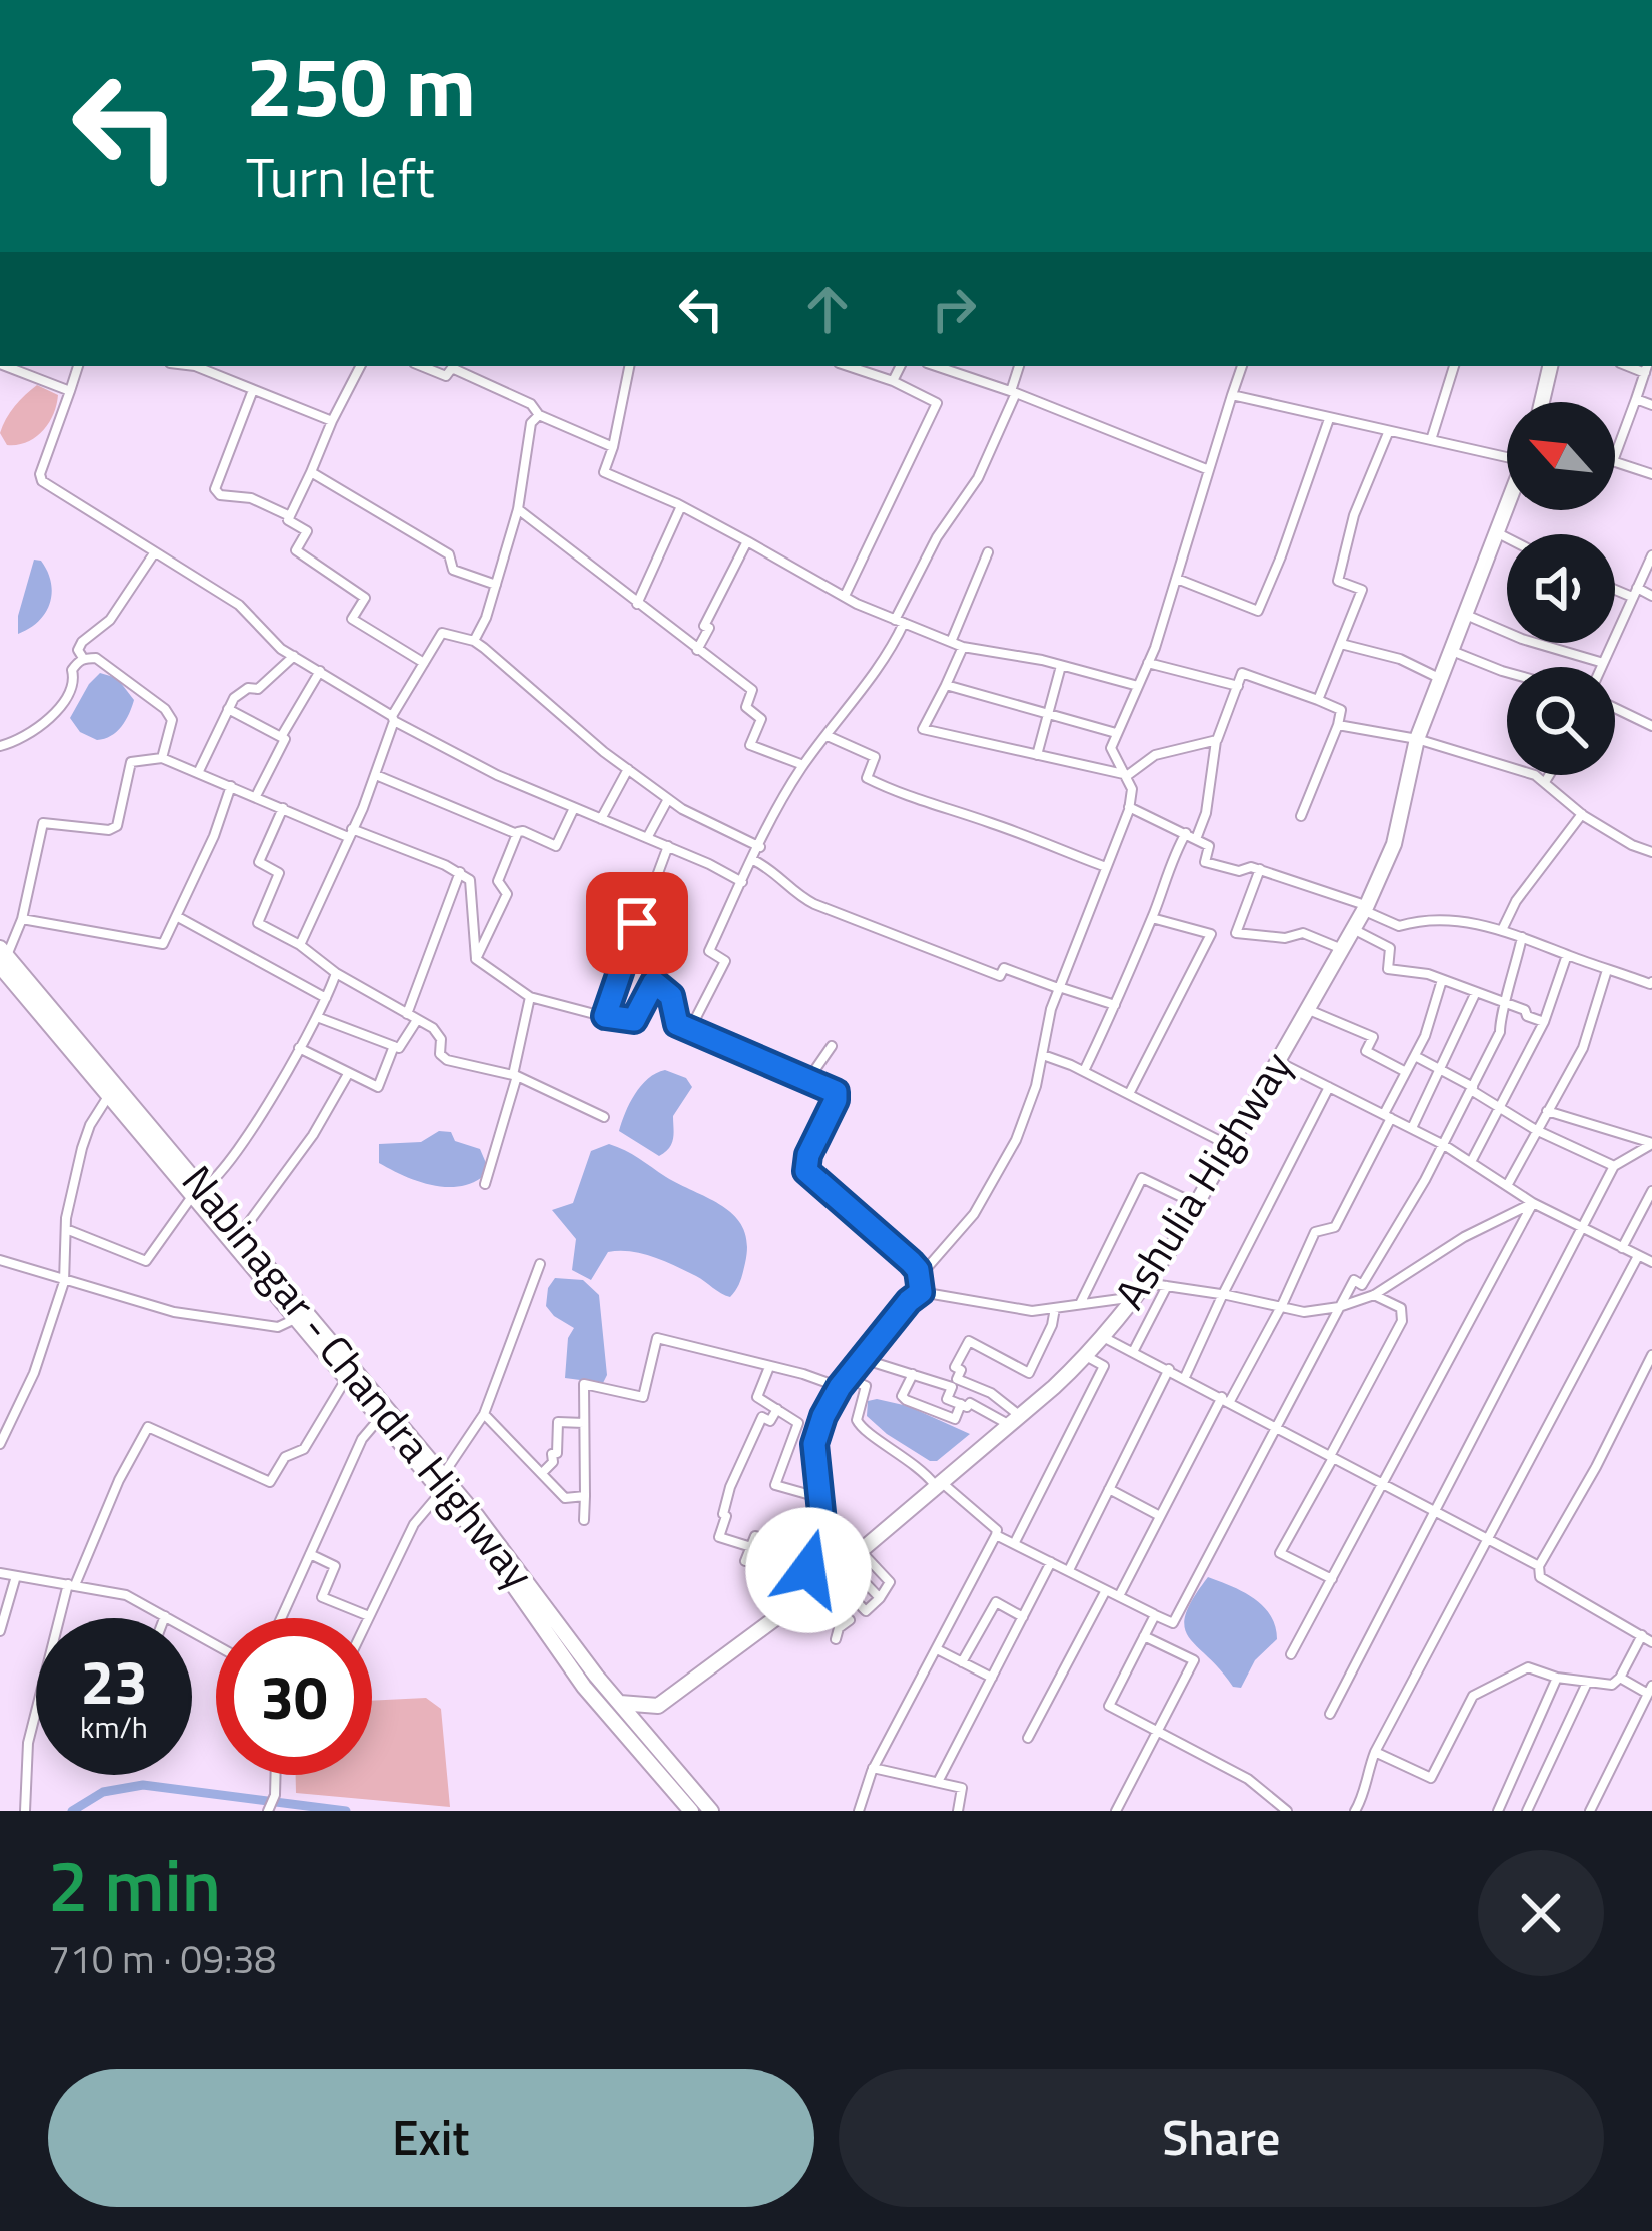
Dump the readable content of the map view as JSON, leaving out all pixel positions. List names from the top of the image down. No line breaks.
{"streets":{"highway":["Ashulia Highway","Nabinagar - Chandra Highway"]},"crossings":[["Ashulia Highway","Nabinagar - Chandra Highway"]],"north":"top left","page":{"turn":["250 m","Turn left"],"speed":"23 km/h","limit":"30","heading":["2 min","710 m · 09:38"],"buttons":["Exit","Share"]}}
